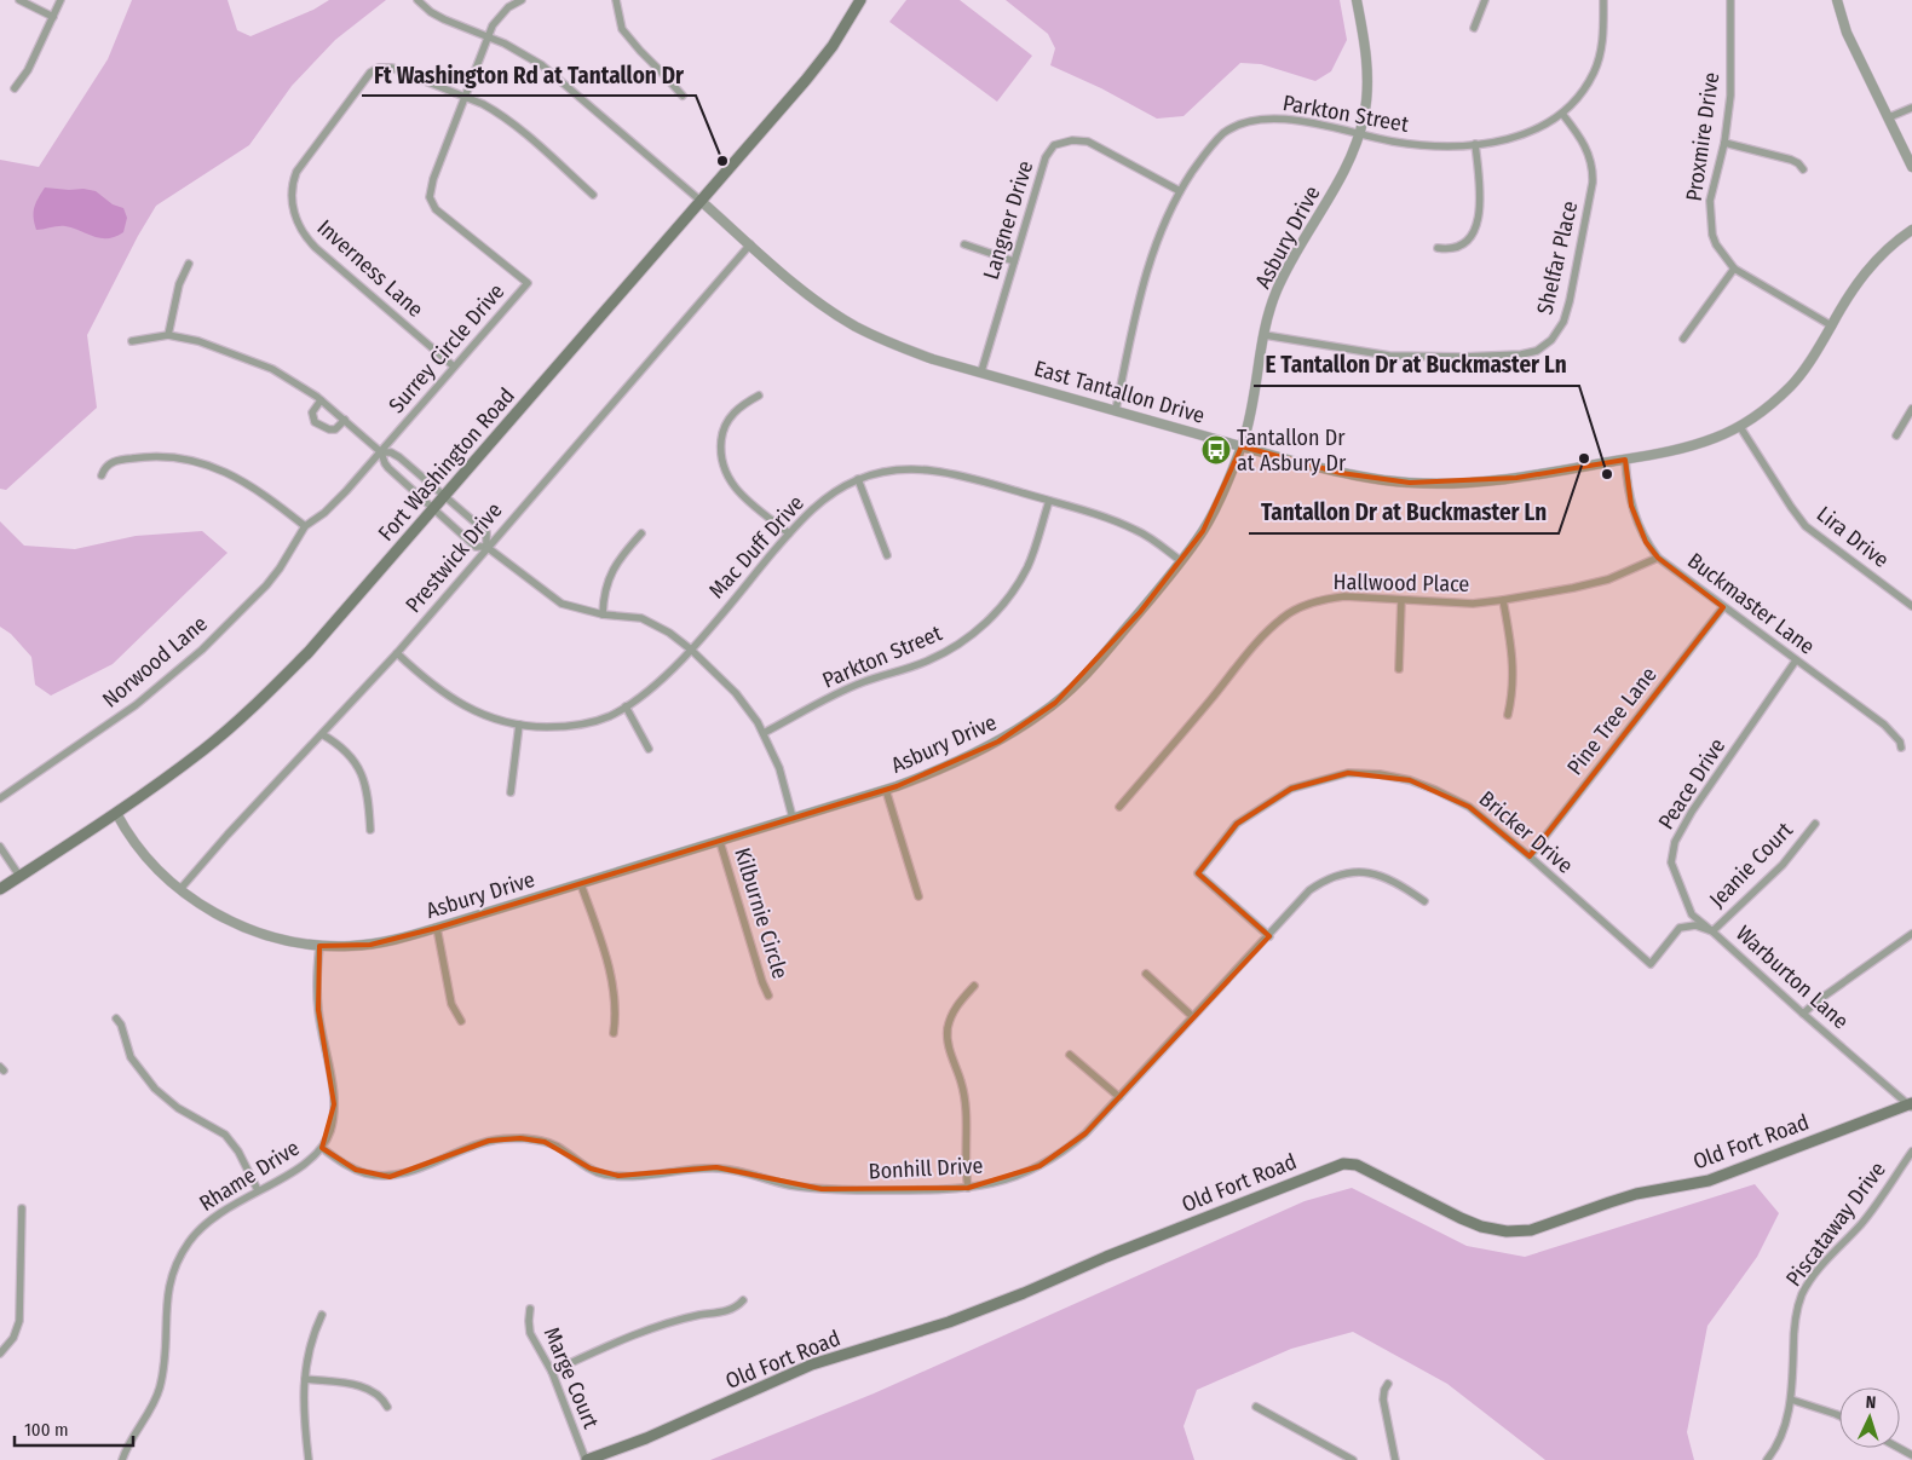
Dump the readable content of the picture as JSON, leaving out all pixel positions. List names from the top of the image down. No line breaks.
{"streets":{"main road":["Fort Washington Road","Old Fort Road"],"street":["Parkton Street","Proxmire Drive","Langner Drive","Asbury Drive","Shelfar Place","Inverness Lane","Surrey Circle Drive","East Tantallon Drive","Lira Drive","Mac Duff Drive","Prestwick Drive","Hallwood Place","Buckmaster Lane","Norwood Lane","Pine Tree Lane","Peace Drive","Bricker Drive","Jeanie Court","Kilburnie Circle","Warburton Lane","Bonhill Drive","Rhame Drive","Piscataway Drive","Marge Court"]},"crossings":[["Parkton Street","Langner Drive"],["Parkton Street","Asbury Drive"],["Parkton Street","Shelfar Place"],["Parkton Street","East Tantallon Drive"],["Parkton Street","Mac Duff Drive"],["Proxmire Drive","East Tantallon Drive"],["Langner Drive","East Tantallon Drive"],["Asbury Drive","Shelfar Place"],["Asbury Drive","East Tantallon Drive"],["Asbury Drive","Fort Washington Road"],["Asbury Drive","Mac Duff Drive"],["Asbury Drive","Prestwick Drive"],["Asbury Drive","Kilburnie Circle"],["Asbury Drive","Rhame Drive"],["Inverness Lane","Surrey Circle Drive"],["Surrey Circle Drive","Norwood Lane"],["East Tantallon Drive","Fort Washington Road"],["East Tantallon Drive","Lira Drive"],["East Tantallon Drive","Prestwick Drive"],["East Tantallon Drive","Buckmaster Lane"],["Mac Duff Drive","Prestwick Drive"],["Hallwood Place","Buckmaster Lane"],["Buckmaster Lane","Pine Tree Lane"],["Buckmaster Lane","Peace Drive"],["Pine Tree Lane","Bricker Drive"],["Peace Drive","Jeanie Court"],["Peace Drive","Warburton Lane"],["Bricker Drive","Warburton Lane"],["Bricker Drive","Bonhill Drive"],["Jeanie Court","Warburton Lane"],["Warburton Lane","Old Fort Road"],["Old Fort Road","Marge Court"],["Bonhill Drive","Rhame Drive"]],"places":{"other":["Ft Washington Rd at Tantallon Dr","Tantallon Dr at Buckmaster Ln","E Tantallon Dr at Buckmaster Ln"],"bus stop":["Tantallon Dr at Asbury Dr"]},"scale_bar":"100 m","north":"top"}
